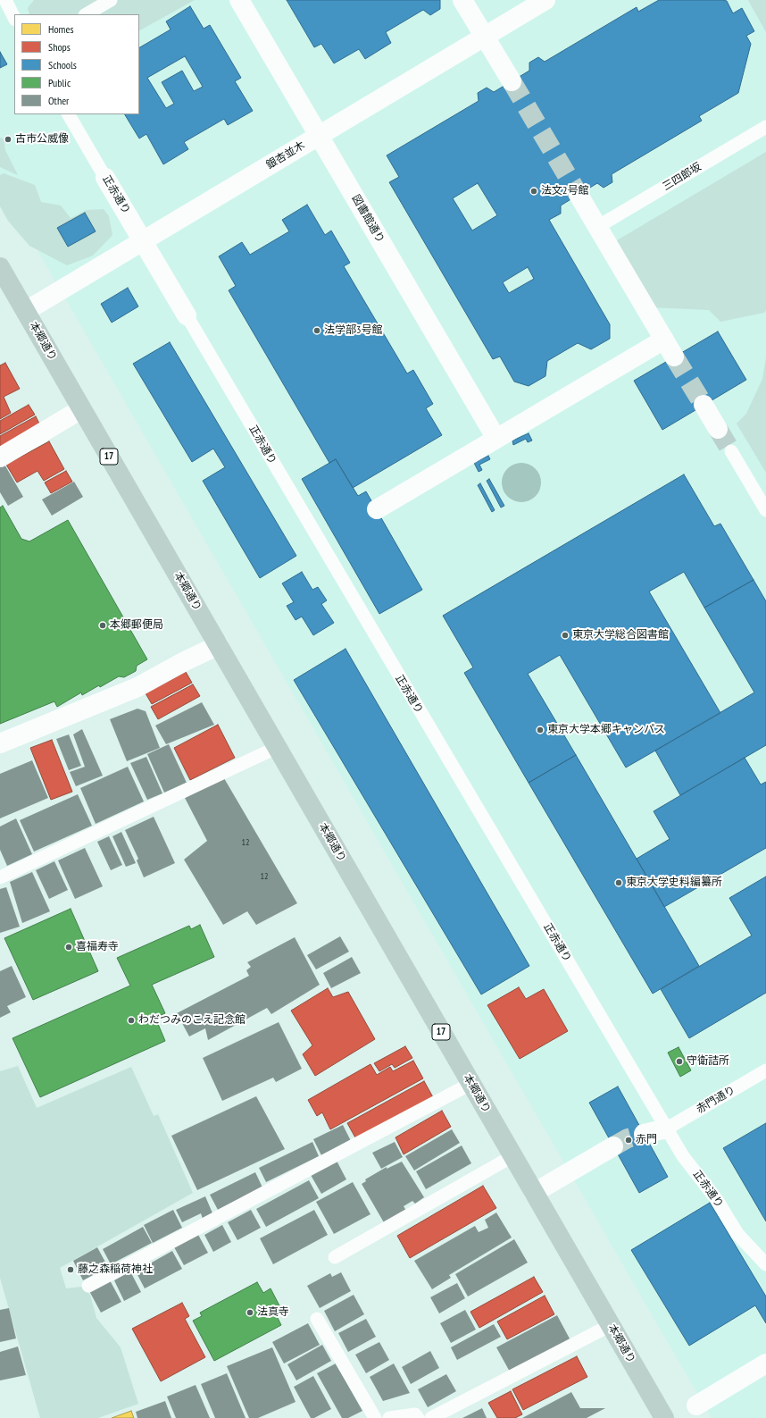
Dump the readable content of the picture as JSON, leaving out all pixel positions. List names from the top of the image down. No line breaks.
{"streets":{"highway":["本郷通り","17"],"street":["銀杏並木","正赤通り","図書館通り"],"lane":["三四郎坂","赤門通り"]},"crossings":[["銀杏並木","正赤通り"],["銀杏並木","図書館通り"],["銀杏並木","本郷通り"],["正赤通り","赤門通り"]],"places":["古市公威像","法文2号館","法学部3号館","本郷郵便局","東京大学総合図書館","東京大学本郷キャンパス","東京大学史料編纂所","喜福寿寺","わだつみのこえ記念館","守衛詰所","赤門","藤之森稲荷神社","法真寺"],"house_numbers":["12","12"],"legend":["Homes","Shops","Schools","Public","Other"]}
